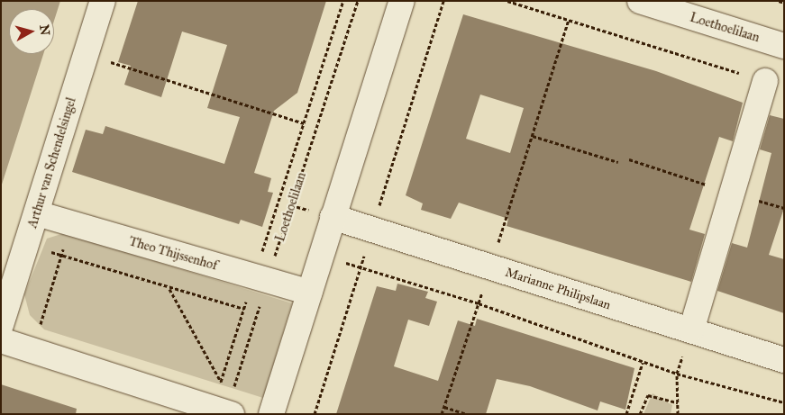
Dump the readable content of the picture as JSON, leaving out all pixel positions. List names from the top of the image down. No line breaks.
{"streets":{"street":["Loethoelilaan","Arthur van Schendelsingel","Theo Thijssenhof","Marianne Philipslaan"]},"crossings":[["Loethoelilaan","Theo Thijssenhof"],["Arthur van Schendelsingel","Theo Thijssenhof"]],"north":"right"}
